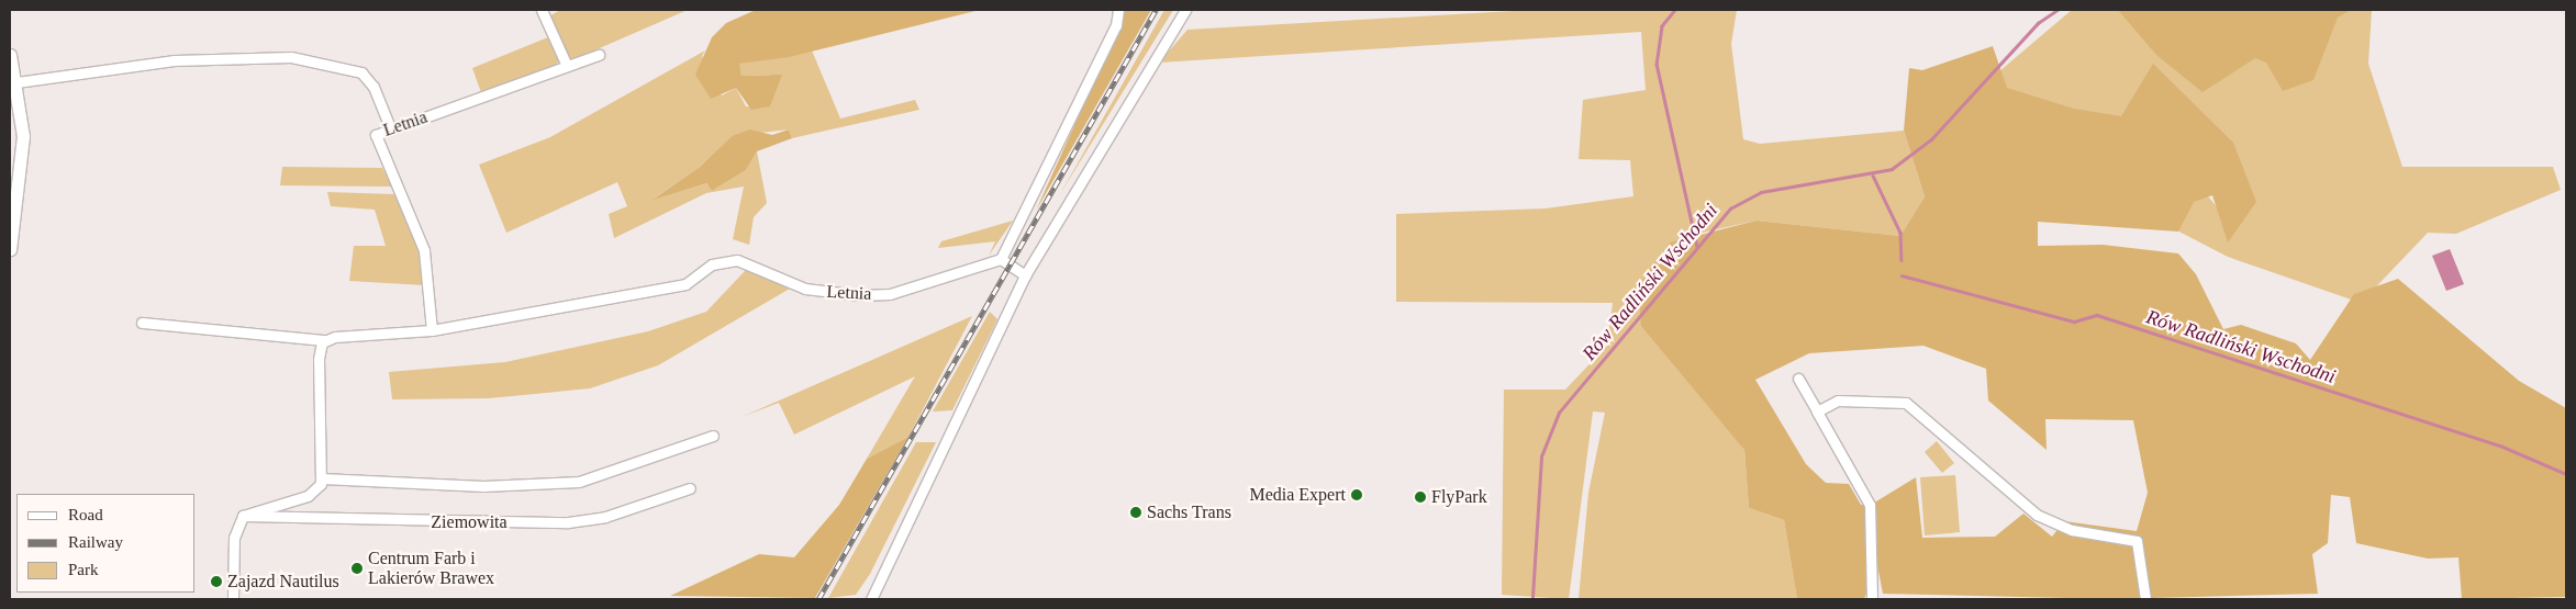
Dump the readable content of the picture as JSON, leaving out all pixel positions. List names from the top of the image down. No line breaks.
{"streets":{"street":["Letnia","Ziemowita"]},"water":["Rów Radliński Wschodni"],"places":["Media Expert","FlyPark","Sachs Trans","Centrum Farb i Lakierów Brawex","Zajazd Nautilus"],"legend":["Road","Railway","Park"]}
